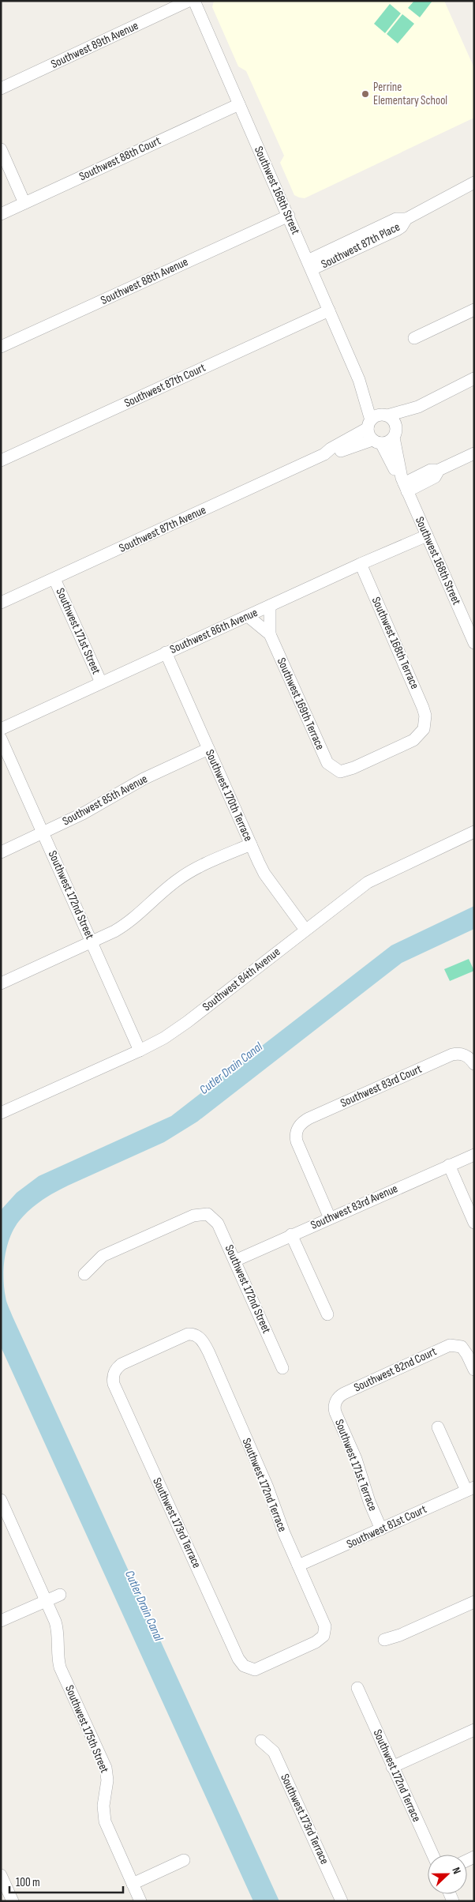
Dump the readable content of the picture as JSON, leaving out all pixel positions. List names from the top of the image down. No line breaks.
{"streets":{"street":["Southwest 89th Avenue","Southwest 88th Court","Southwest 168th Street","Southwest 87th Place","Southwest 88th Avenue","Southwest 87th Court","Southwest 87th Avenue","Southwest 171st Street","Southwest 86th Avenue","Southwest 168th Terrace","Southwest 169th Terrace","Southwest 170th Terrace","Southwest 85th Avenue","Southwest 172nd Street","Southwest 84th Avenue","Southwest 83rd Court","Southwest 83rd Avenue","Southwest 82nd Court","Southwest 171st Terrace","Southwest 172nd Terrace","Southwest 173rd Terrace","Southwest 81st Court","Southwest 175th Street"]},"crossings":[["Southwest 88th Court","Southwest 168th Street"],["Southwest 168th Street","Southwest 87th Place"],["Southwest 168th Street","Southwest 88th Avenue"],["Southwest 168th Street","Southwest 87th Court"],["Southwest 168th Street","Southwest 87th Avenue"],["Southwest 168th Street","Southwest 86th Avenue"],["Southwest 87th Avenue","Southwest 171st Street"],["Southwest 171st Street","Southwest 86th Avenue"],["Southwest 86th Avenue","Southwest 168th Terrace"],["Southwest 86th Avenue","Southwest 169th Terrace"],["Southwest 86th Avenue","Southwest 170th Terrace"],["Southwest 168th Terrace","Southwest 169th Terrace"],["Southwest 170th Terrace","Southwest 85th Avenue"],["Southwest 170th Terrace","Southwest 84th Avenue"],["Southwest 85th Avenue","Southwest 172nd Street"],["Southwest 172nd Street","Southwest 84th Avenue"],["Southwest 172nd Street","Southwest 83rd Avenue"],["Southwest 83rd Court","Southwest 83rd Avenue"],["Southwest 82nd Court","Southwest 171st Terrace"],["Southwest 171st Terrace","Southwest 81st Court"],["Southwest 172nd Terrace","Southwest 173rd Terrace"],["Southwest 172nd Terrace","Southwest 81st Court"]],"water":["Cutler Drain Canal"],"places":["Perrine Elementary School"],"scale_bar":"100 m","north":"right"}
